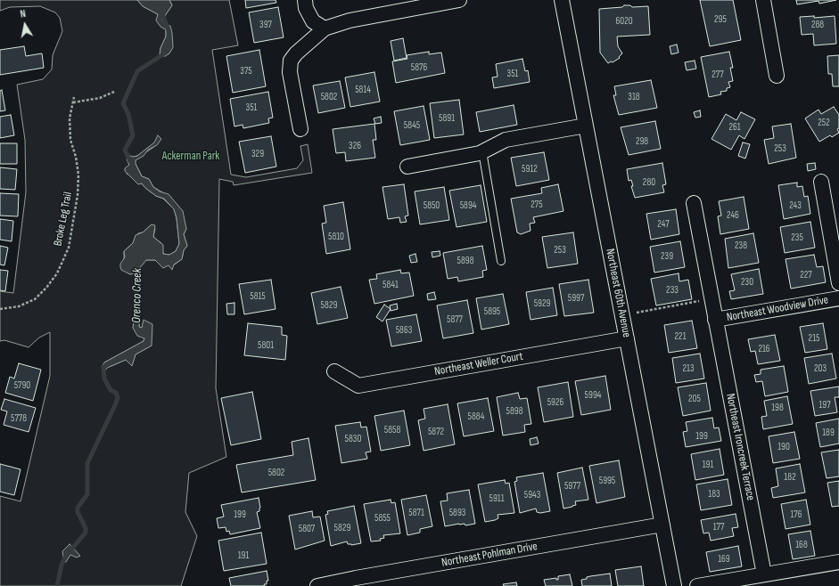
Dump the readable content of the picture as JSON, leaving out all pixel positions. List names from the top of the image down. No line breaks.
{"streets":{"street":["Northeast 60th Avenue","Northeast Woodview Drive","Northeast Weller Court","Northeast Ironcreek Terrace","Northeast Pohlman Drive"],"path":["Broke Leg Trail"]},"crossings":[["Northeast 60th Avenue","Northeast Weller Court"],["Northeast 60th Avenue","Northeast Pohlman Drive"],["Northeast Woodview Drive","Northeast Ironcreek Terrace"]],"water":["Orenco Creek"],"parks":["Ackerman Park"],"house_numbers":["295","6020","397","288","5876","375","351","277","5814","5802","318","351","5891","252","5845","261","298","326","253","329","5912","280","275","5850","5894","243","246","247","5810","235","238","253","239","5898","227","230","5841","233","5815","5997","5929","5829","5895","5877","5863","221","215","5801","216","213","203","5790","5994","205","5926","197","198","5898","5884","5778","5858","5872","189","199","5830","190","191","5802","182","5995","5977","183","5943","5911","5871","5893","199","176","5855","177","5829","5807","168","191","169"],"north":"top"}
